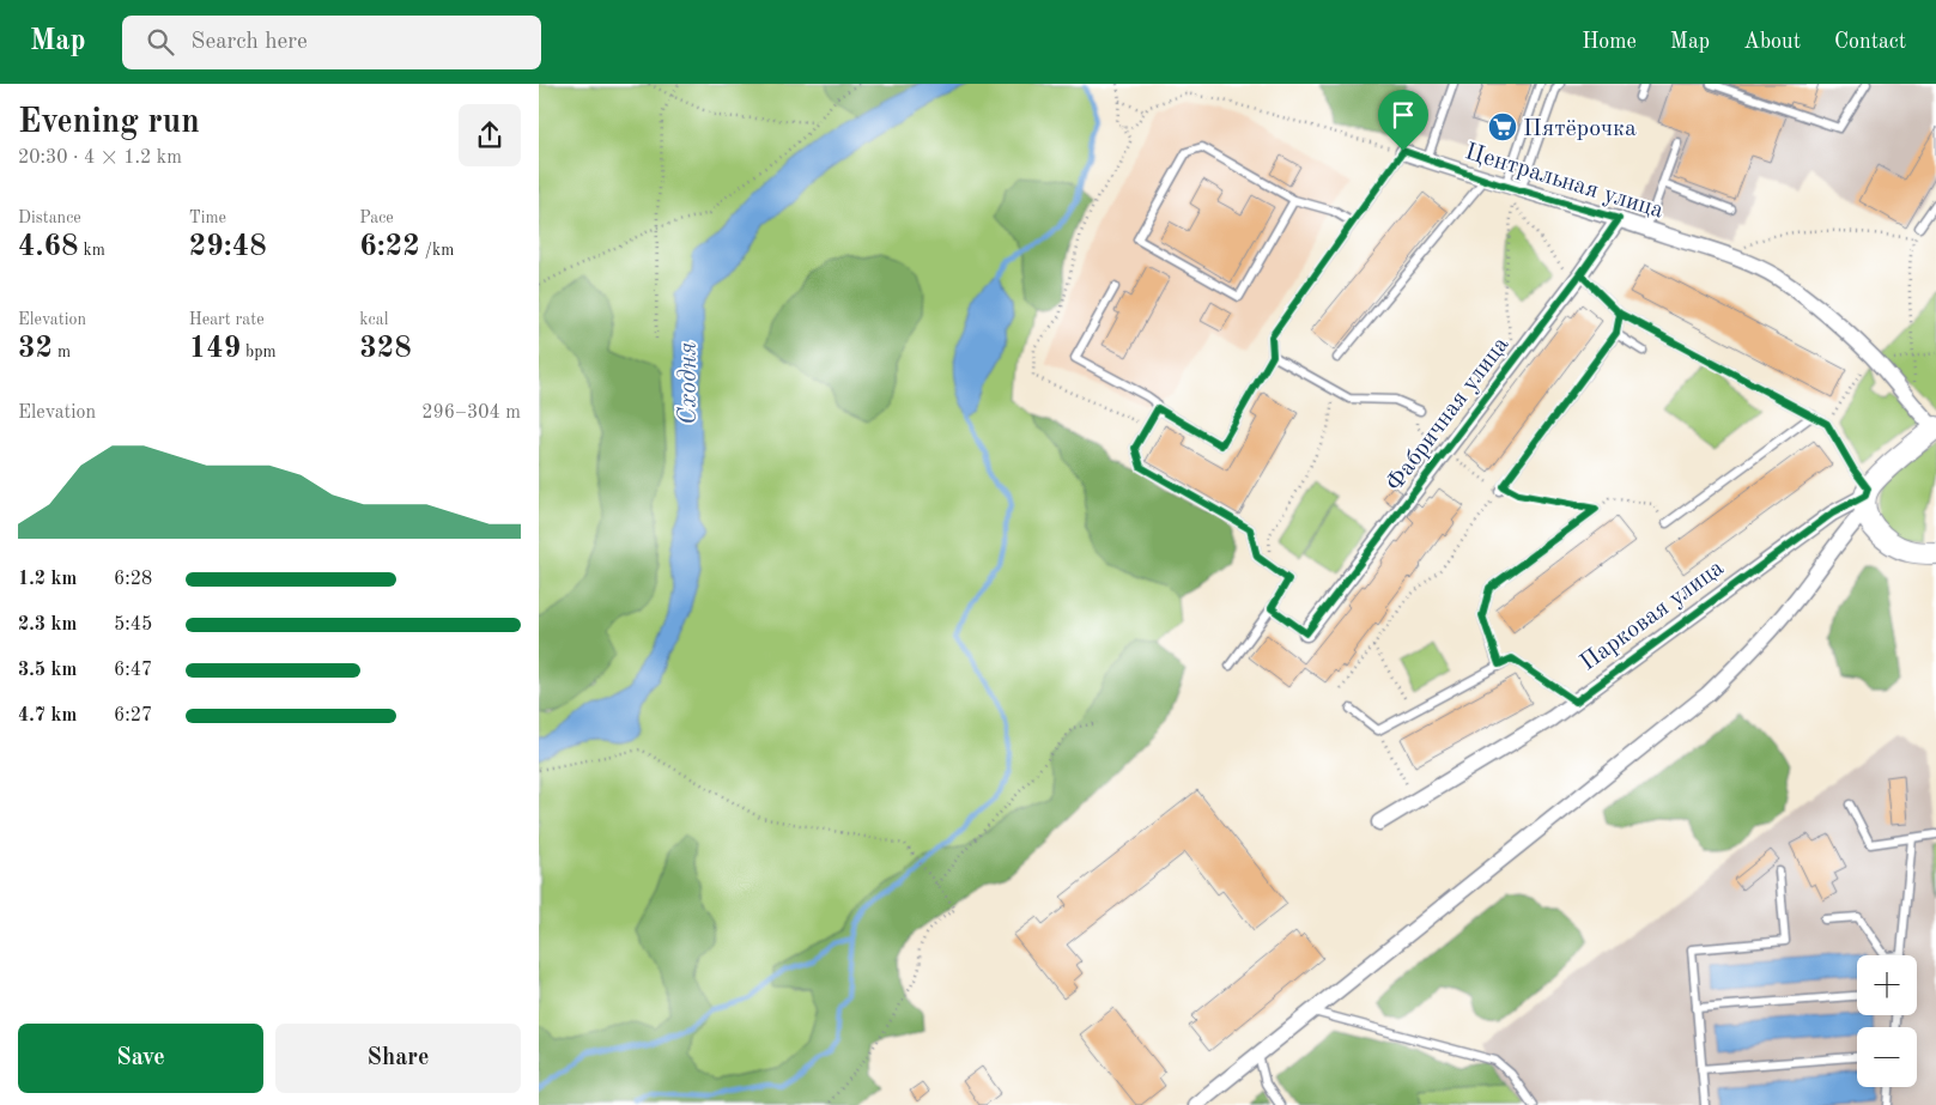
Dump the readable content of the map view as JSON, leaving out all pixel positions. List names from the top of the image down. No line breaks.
{"streets":{"street":["Центральная улица","Фабричная улица","Парковая улица"]},"crossings":[["Центральная улица","Фабричная улица"],["Центральная улица","Парковая улица"]],"water":["Сходня"],"places":{"supermarket":["Пятёрочка"]},"page":{"header":"Map","search":"Search here","nav":["Home","Map","About","Contact"],"heading":["Evening run","20:30 · 4 × 1.2 km"],"stats":[["Distance","4.68 km"],["Time","29:48"],["Pace","6:22 /km"],["Elevation","32 m"],["Heart rate","149 bpm"],["kcal","328"]],"chart":["Elevation","296–304 m"],"list":[{"name":"1.2 km","note":"6:28"},{"name":"2.3 km","note":"5:45"},{"name":"3.5 km","note":"6:47"},{"name":"4.7 km","note":"6:27"}],"map_buttons":["+","−"],"buttons":["Save","Share"]}}
